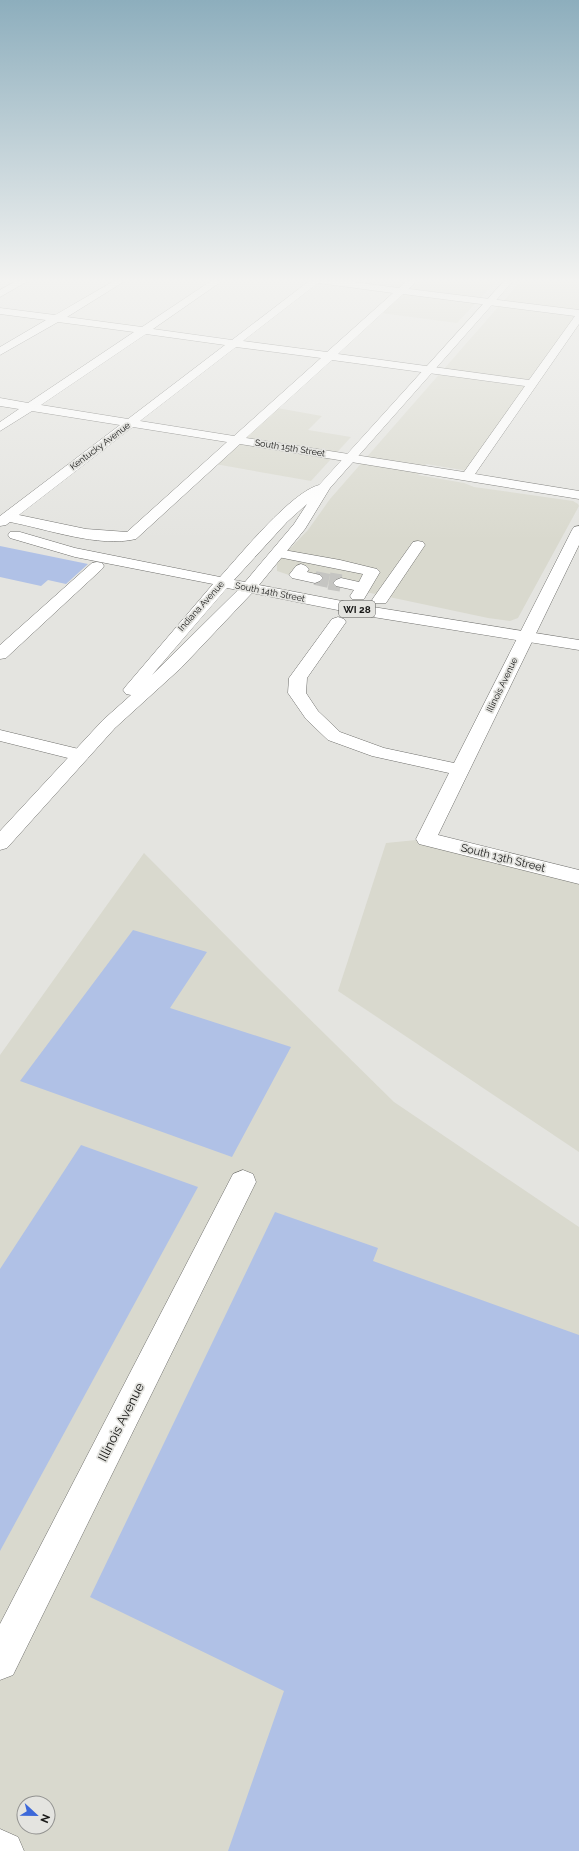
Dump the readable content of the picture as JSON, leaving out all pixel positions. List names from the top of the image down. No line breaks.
{"streets":{"street":["Kentucky Avenue","South 15th Street","South 14th Street","Indiana Avenue","WI 28","Illinois Avenue","South 13th Street"]},"crossings":[["Kentucky Avenue","South 15th Street"],["South 15th Street","Indiana Avenue"],["South 14th Street","Indiana Avenue"],["South 14th Street","Illinois Avenue"],["Illinois Avenue","South 13th Street"]],"north":"right"}
